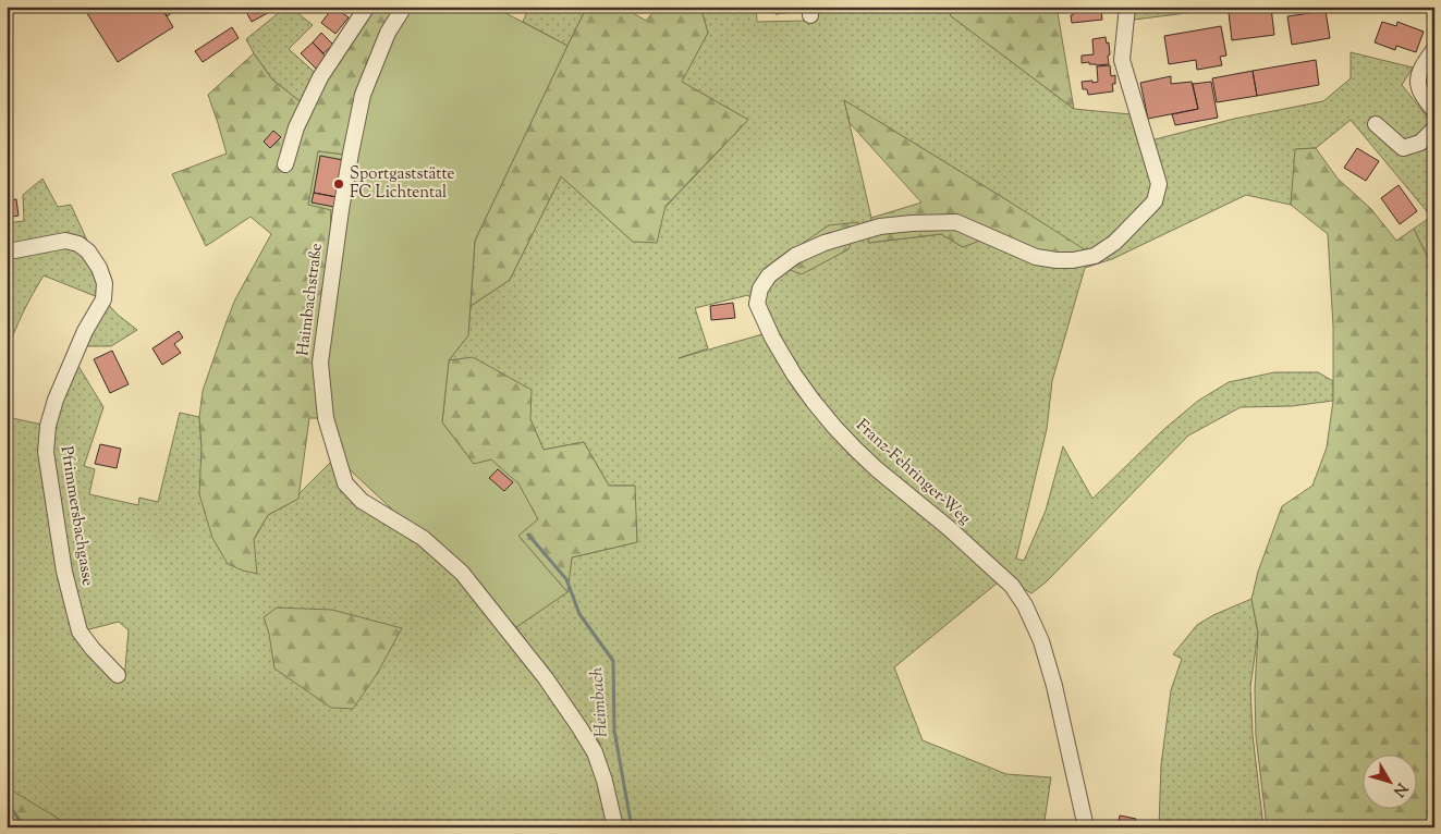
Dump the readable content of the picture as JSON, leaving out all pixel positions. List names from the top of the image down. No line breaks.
{"streets":{"street":["Haimbachstraße","Franz-Fehringer-Weg","Pfrimmersbachgasse"]},"water":["Heimbach"],"places":["Sportgaststätte FC Lichtental"],"north":"bottom right"}
